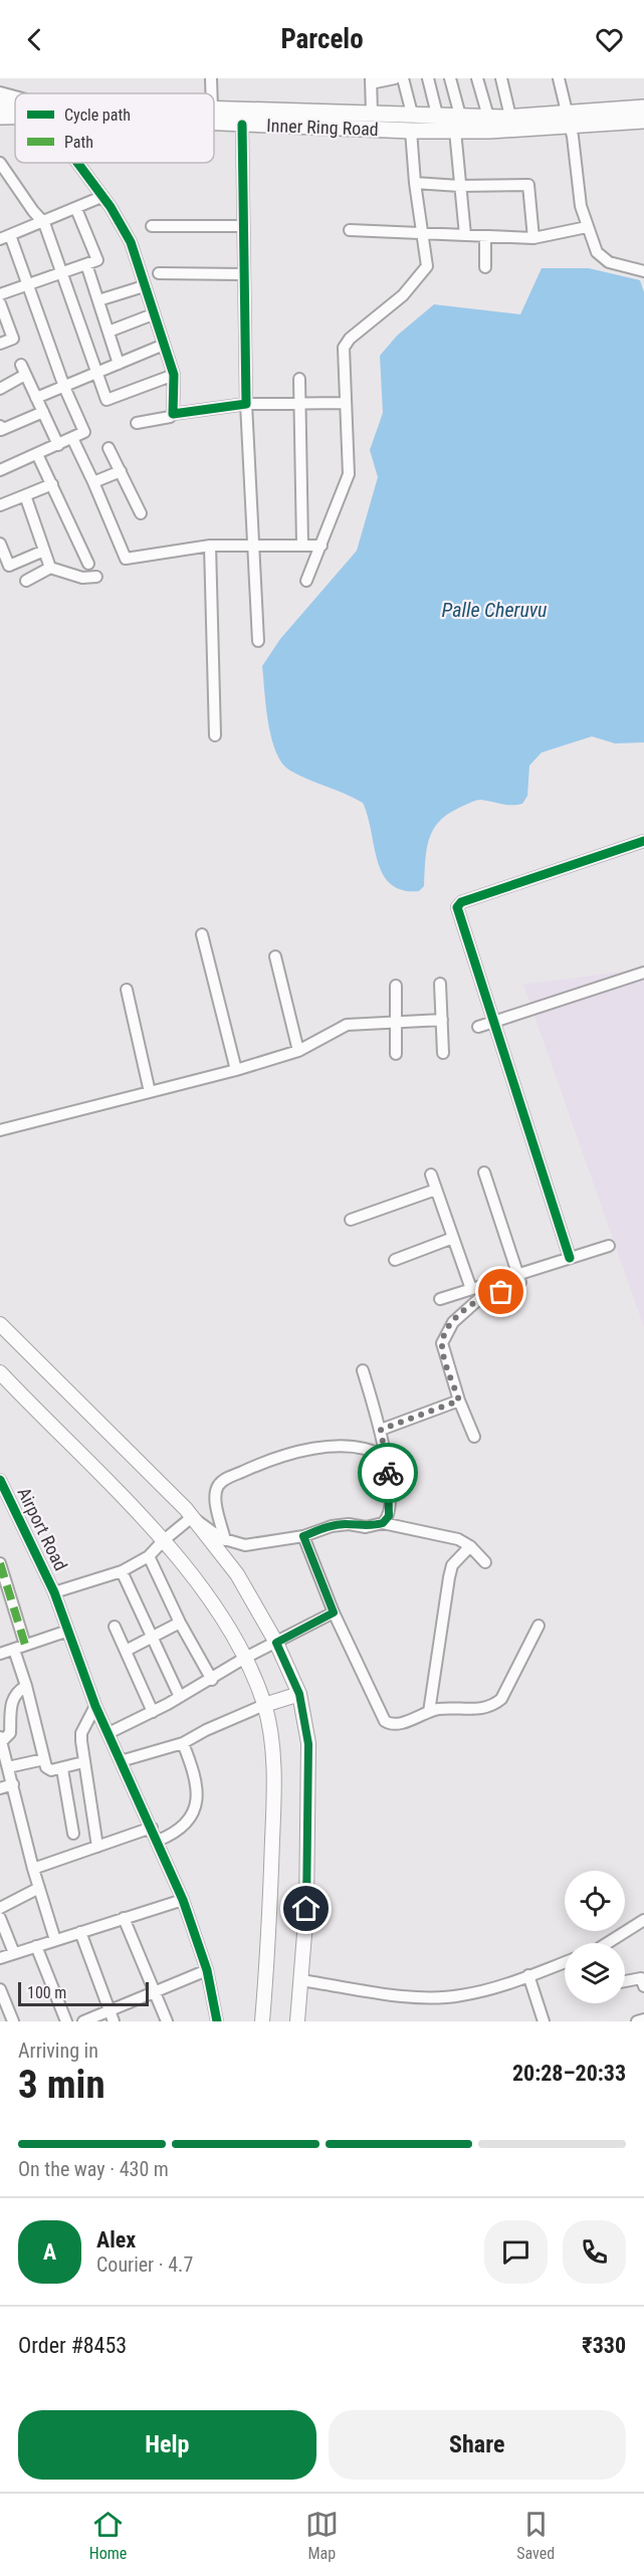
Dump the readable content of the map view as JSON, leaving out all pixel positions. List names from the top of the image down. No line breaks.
{"streets":{"highway":["Inner Ring Road"],"street":["Airport Road"]},"water":["Palle Cheruvu"],"legend":["Cycle path","Path"],"scale_bar":"100 m","page":{"header":"Parcelo","scale":"100 m","heading":["3 min","Arriving in","20:28–20:33"],"panel":["Alex","Courier · 4.7","Order #8453","₹330"],"bar":"On the way · 430 m","round":"A","buttons":["Help","Share"],"tabs":["Home","Map","Saved"]}}
